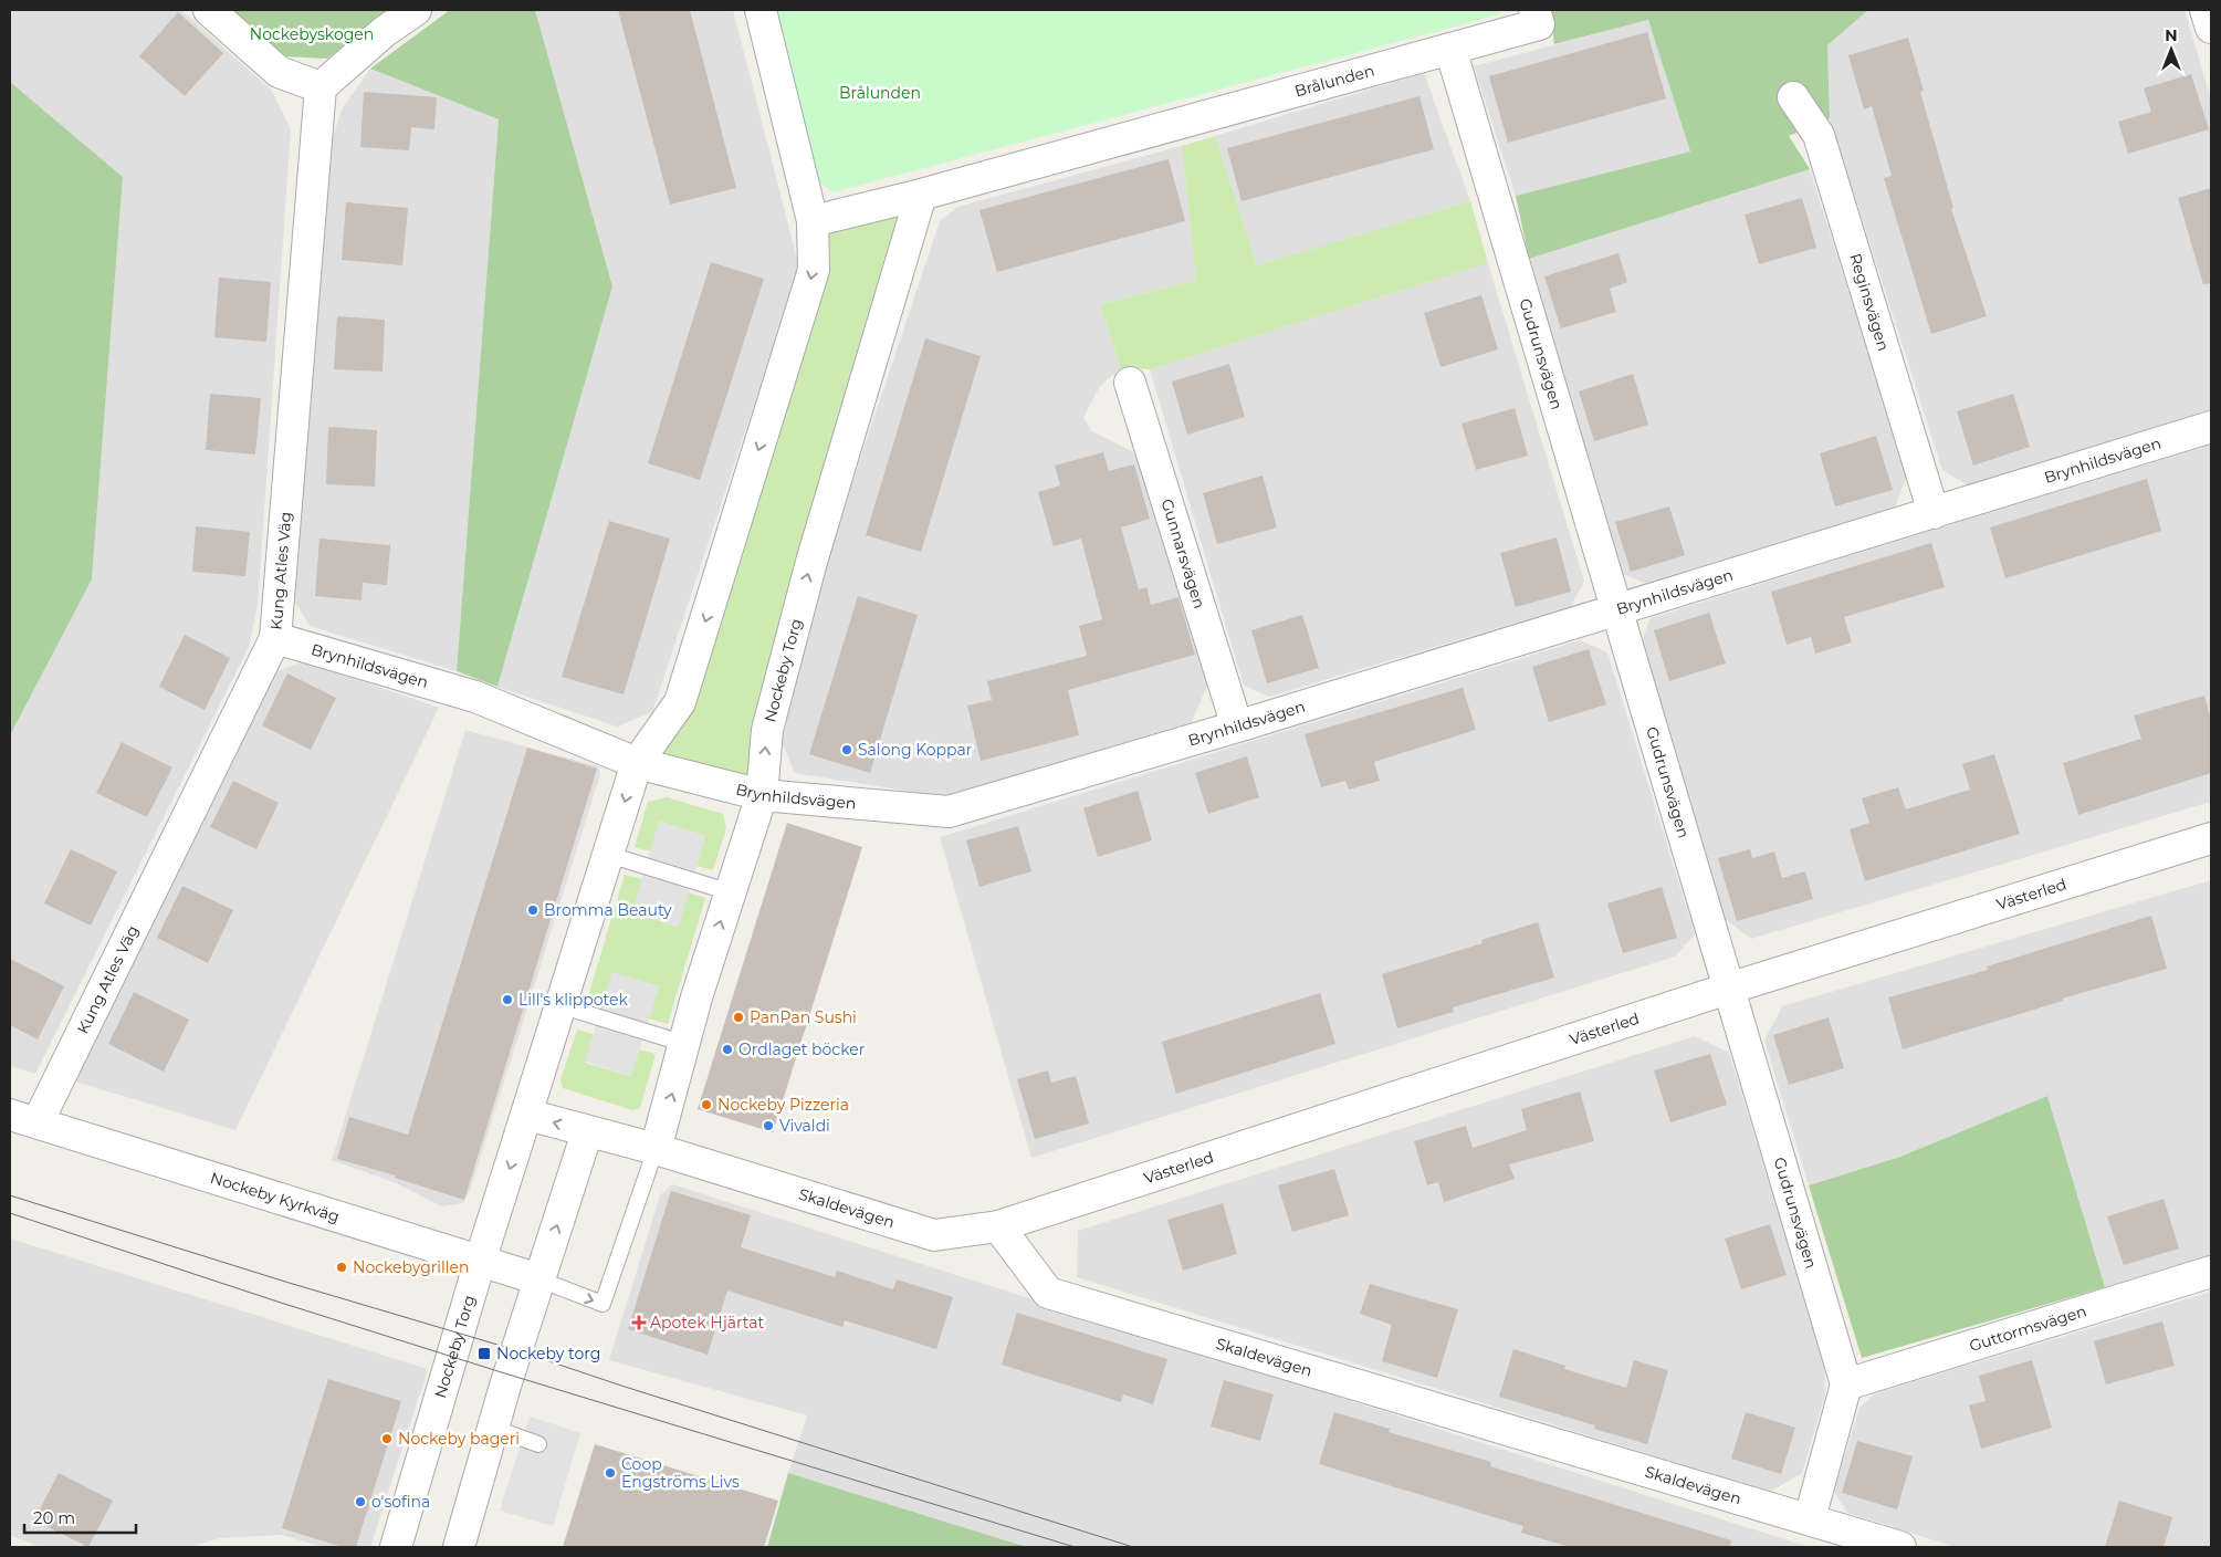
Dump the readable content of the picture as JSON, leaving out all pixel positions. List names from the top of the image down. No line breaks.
{"streets":{"street":["Brålunden","Reginsvägen","Gudrunsvägen","Brynhildsvägen","Gunnarsvägen","Kung Atles Väg","Nockeby Torg","Västerled","Nockeby Kyrkväg","Skaldevägen","Guttormsvägen"]},"crossings":[["Brålunden","Gudrunsvägen"],["Brålunden","Nockeby Torg"],["Reginsvägen","Brynhildsvägen"],["Gudrunsvägen","Brynhildsvägen"],["Gudrunsvägen","Västerled"],["Gudrunsvägen","Guttormsvägen"],["Brynhildsvägen","Gunnarsvägen"],["Brynhildsvägen","Kung Atles Väg"],["Brynhildsvägen","Nockeby Torg"],["Kung Atles Väg","Nockeby Kyrkväg"],["Nockeby Torg","Nockeby Kyrkväg"],["Nockeby Torg","Skaldevägen"],["Västerled","Skaldevägen"]],"parks":["Nockebyskogen","Brålunden"],"places":{"other":["Salong Koppar","Bromma Beauty","Lill's klippotek","PanPan Sushi","Ordlaget böcker","Nockeby Pizzeria","Vivaldi","Nockebygrillen","Nockeby bageri","Coop Engströms Livs","o'sofina"],"health":["Apotek Hjärtat"],"transit":["Nockeby torg"]},"scale_bar":"20 m","north":"top"}
